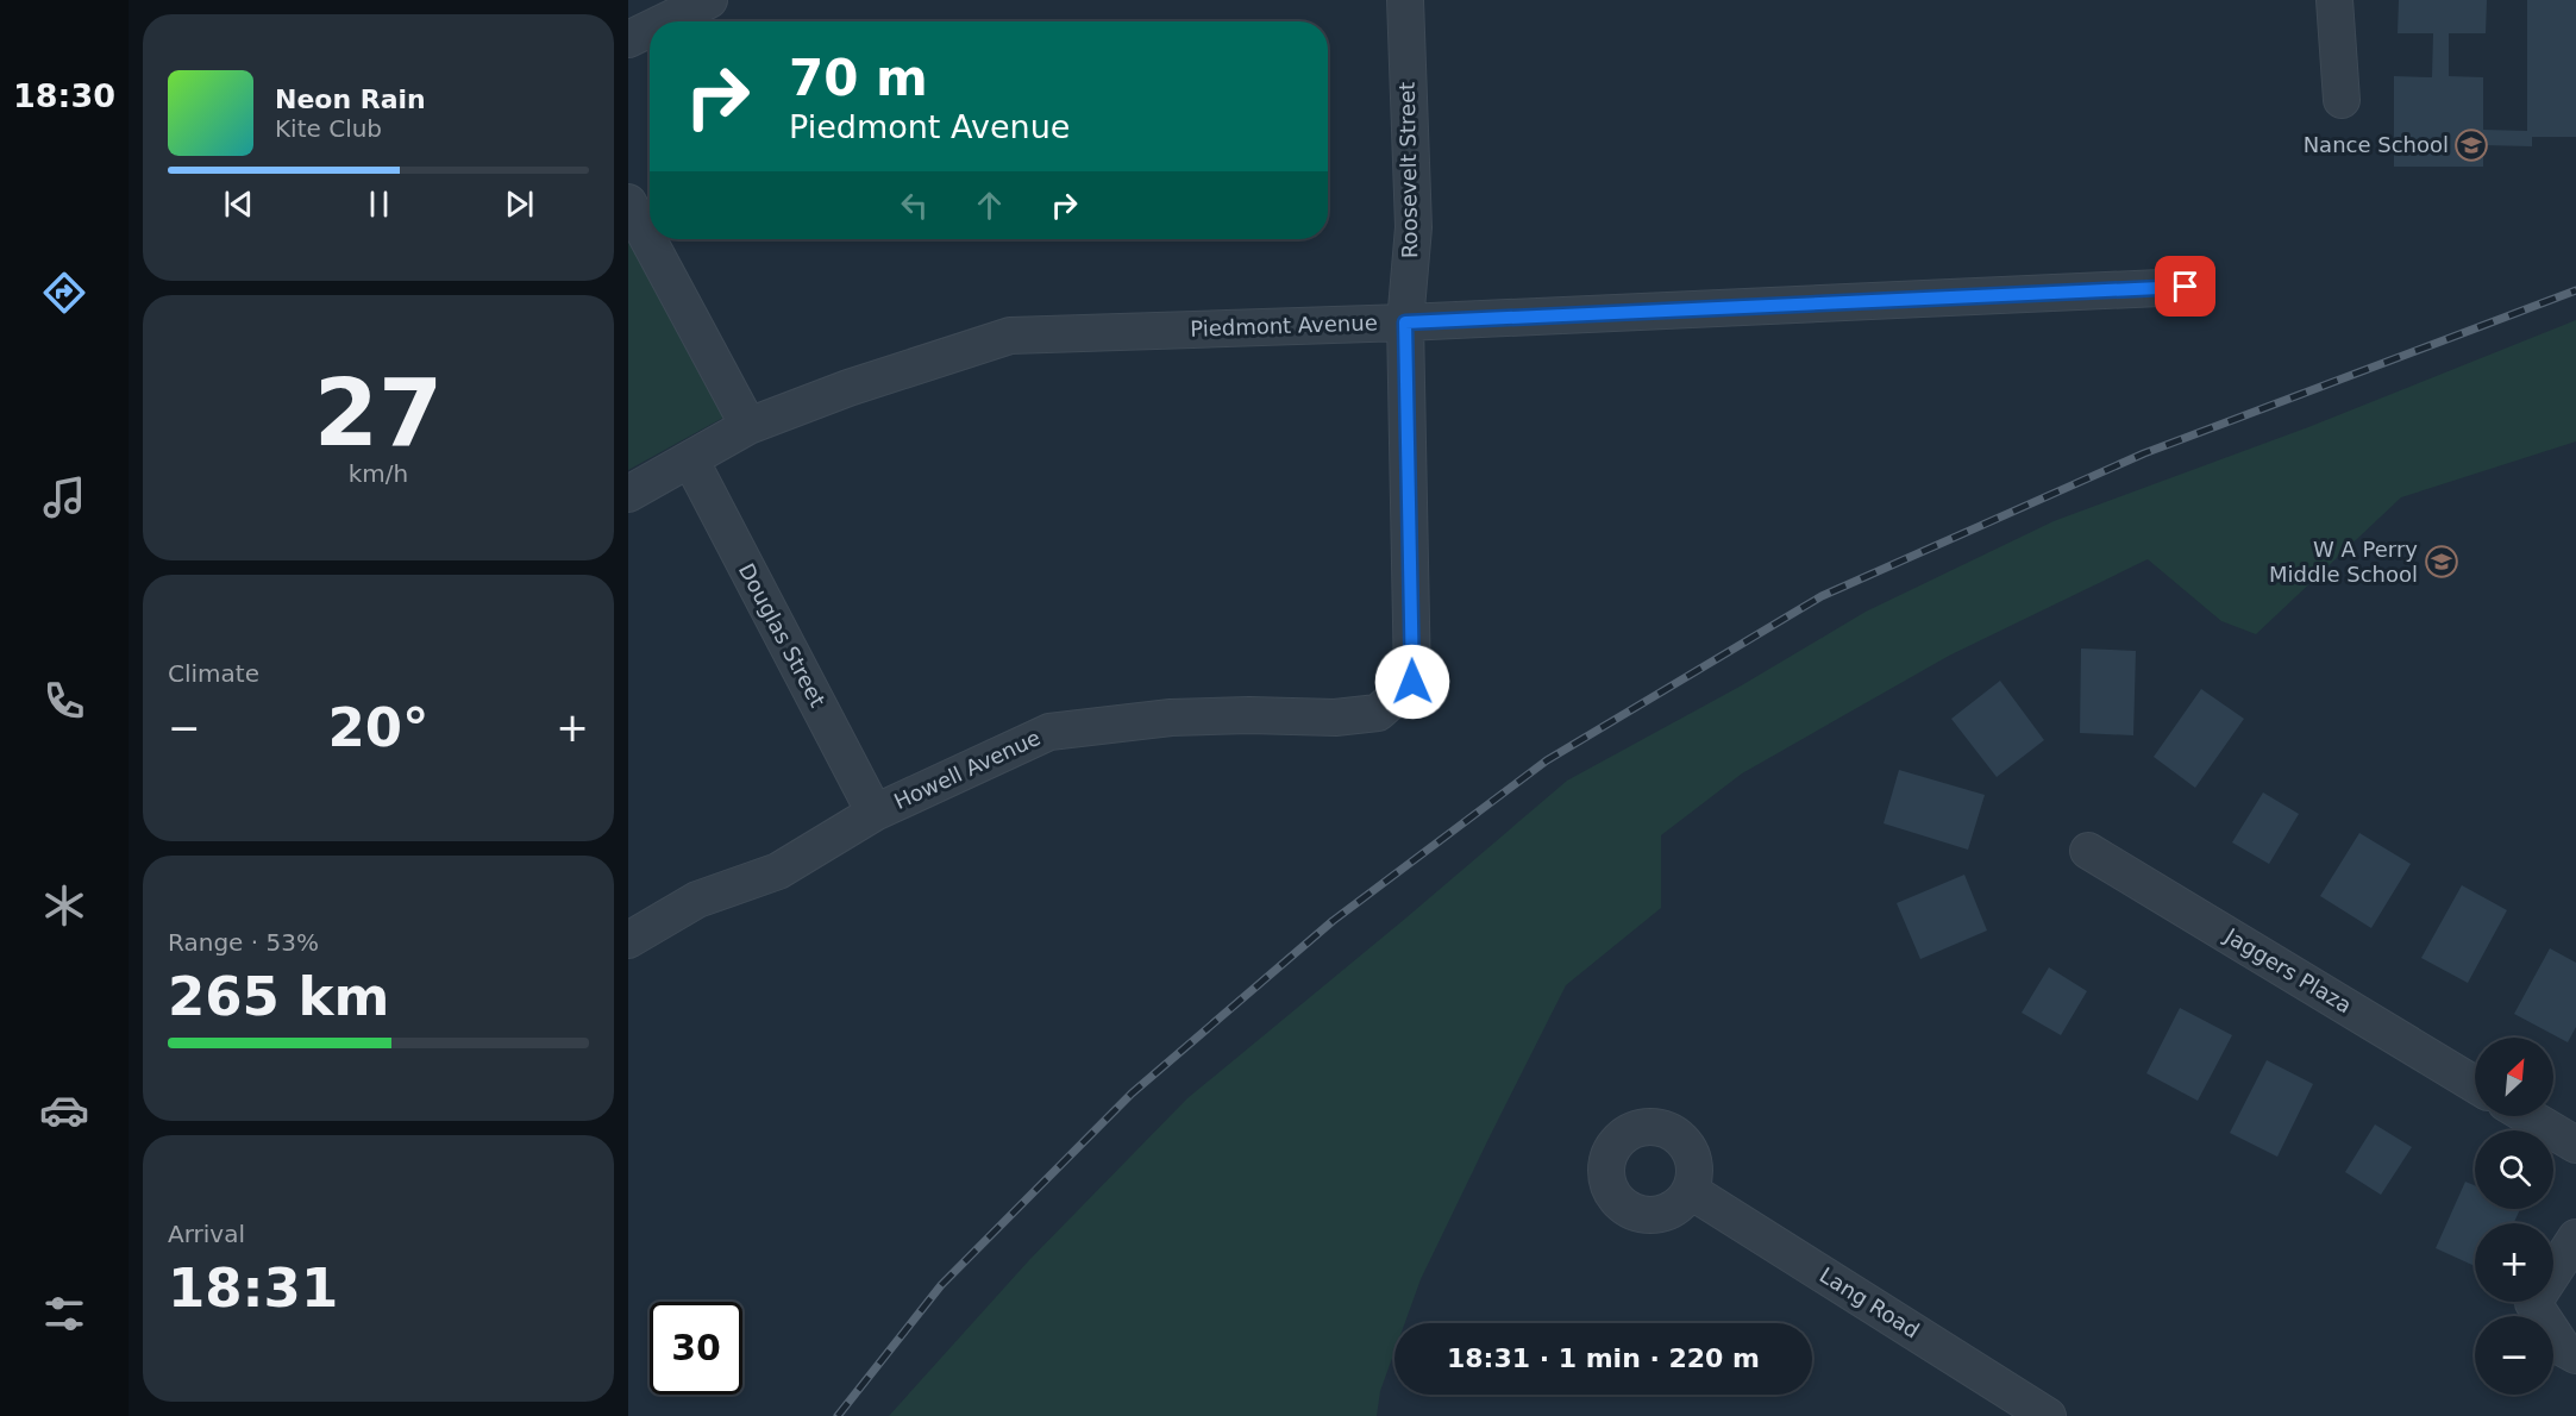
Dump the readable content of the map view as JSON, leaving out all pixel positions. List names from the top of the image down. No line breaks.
{"streets":{"street":["Roosevelt Street","Piedmont Avenue","Douglas Street","Howell Avenue","Jaggers Plaza","Lang Road"]},"crossings":[["Roosevelt Street","Piedmont Avenue"],["Roosevelt Street","Howell Avenue"],["Piedmont Avenue","Douglas Street"],["Douglas Street","Howell Avenue"]],"places":{"school or university":["Nance School","W A Perry Middle School"]},"north":"top right","page":{"tabs":"18:30","turn":["70 m","Piedmont Avenue"],"song":["Neon Rain","Kite Club"],"tile":[["27","km/h"],"Climate",["Range · 53%","265 km"],["Arrival","18:31"]],"heat":["−","20°","+"],"map_buttons":["+","−"],"limit":"30","trip":"18:31 · 1 min · 220 m"}}
